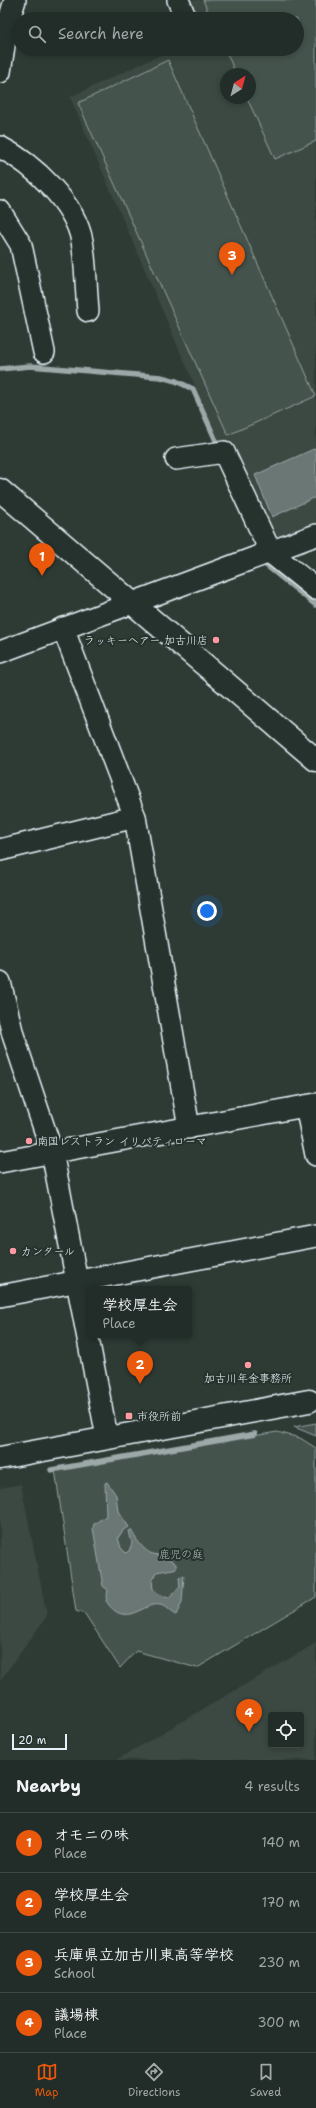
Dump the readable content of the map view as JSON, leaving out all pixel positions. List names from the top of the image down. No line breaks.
{"parks":["鹿児の庭"],"places":{"other":["ラッキーヘアー 加古川店","南国レストラン イリパティローマ","カンタール","加古川年金事務所"],"transit":["市役所前"]},"scale_bar":"20 m","north":"top right","page":{"search":"Search here","pins":["3","1","2","4"],"popup":["学校厚生会","Place"],"scale":"20 m","heading":["Nearby","4 results"],"list":[{"mark":"1","name":"オモニの味","note":"Place","value":"140 m"},{"mark":"2","name":"学校厚生会","note":"Place","value":"170 m"},{"mark":"3","name":"兵庫県立加古川東高等学校","note":"School","value":"230 m"},{"mark":"4","name":"議場棟","note":"Place","value":"300 m"}],"nav":["Map","Directions","Saved"]}}
